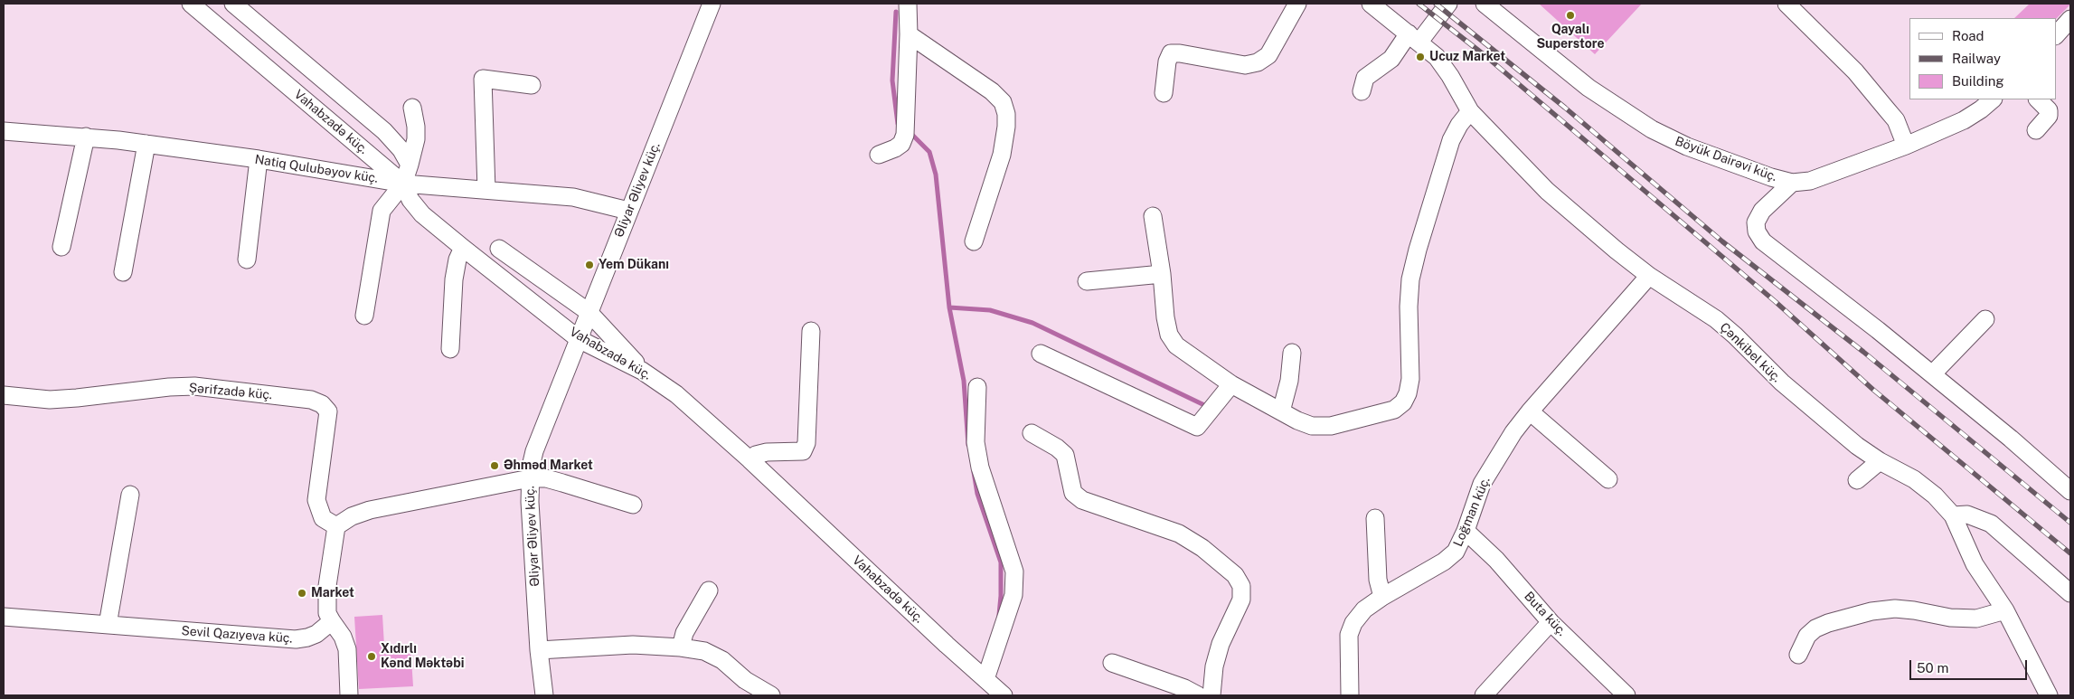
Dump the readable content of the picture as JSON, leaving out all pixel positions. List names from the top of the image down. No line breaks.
{"streets":{"street":["Vahabzadə küç.","Böyük Dairəvi küç.","Natiq Qulubəyov küç.","Əliyar Əliyev küç.","Çənkibel küç.","Şərifzadə küç.","Loğman küç.","Buta küç.","Sevil Qazıyeva küç."]},"crossings":[["Vahabzadə küç.","Natiq Qulubəyov küç."],["Vahabzadə küç.","Əliyar Əliyev küç."],["Natiq Qulubəyov küç.","Əliyar Əliyev küç."],["Çənkibel küç.","Loğman küç."],["Loğman küç.","Buta küç."]],"places":["Qayalı Superstore","Ucuz Market","Yem Dükanı","Əhməd Market","Market","Xıdırlı Kənd Məktəbi"],"legend":["Road","Railway","Building"],"scale_bar":"50 m"}
